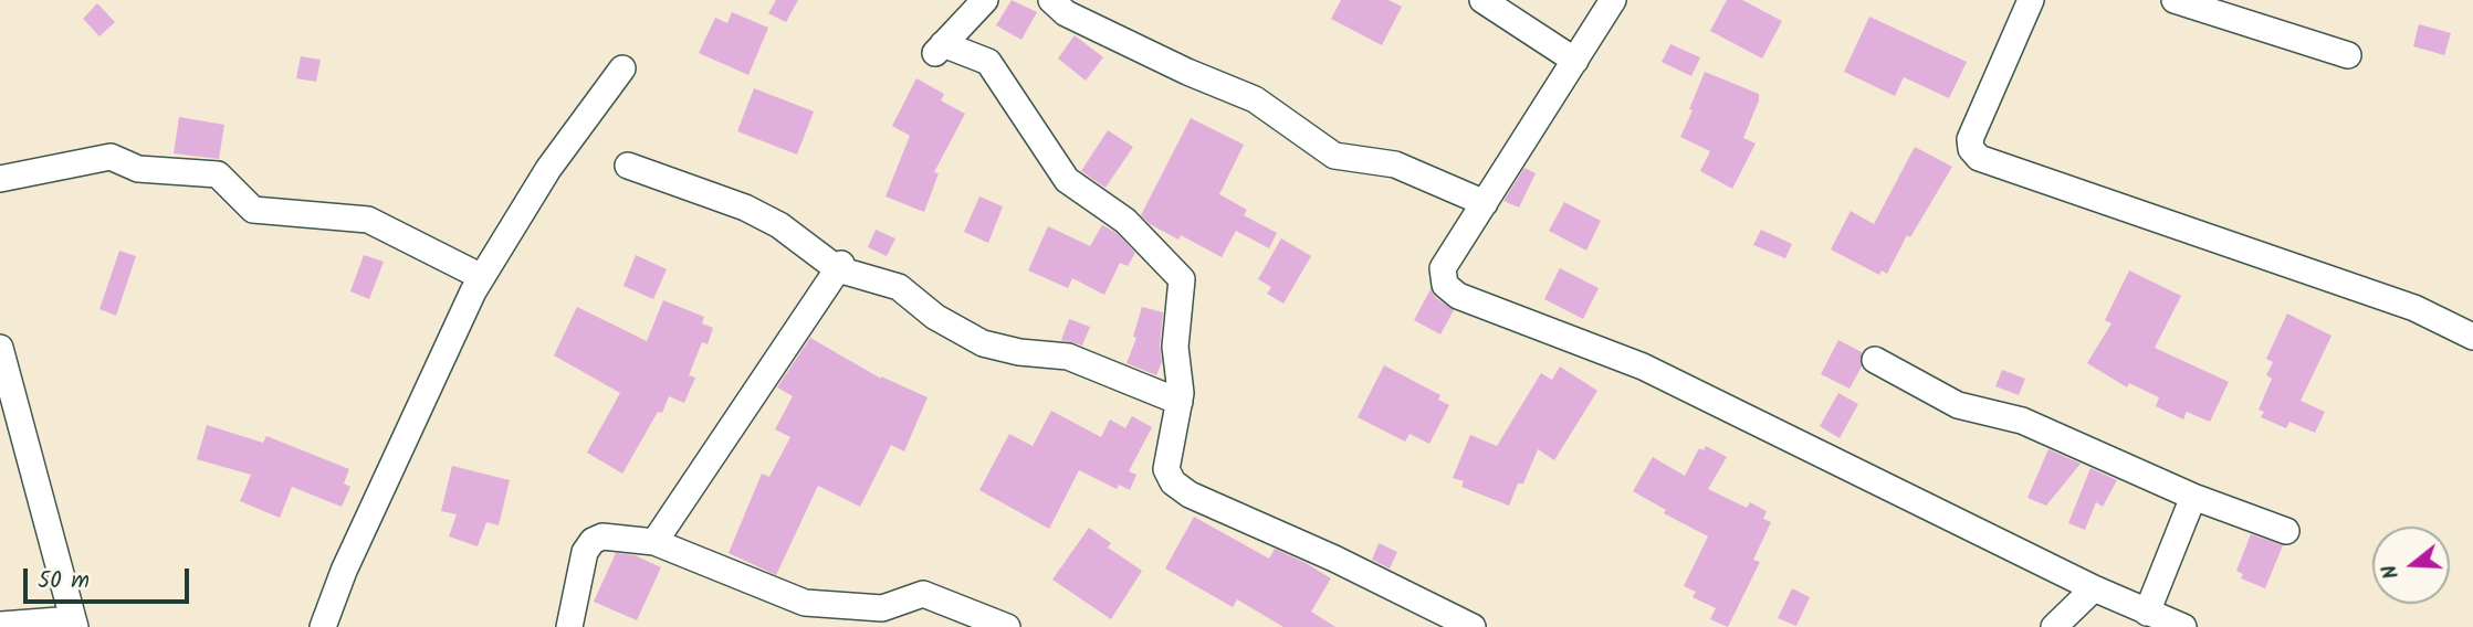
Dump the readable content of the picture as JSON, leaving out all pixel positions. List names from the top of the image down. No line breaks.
{"scale_bar":"50 m","north":"left"}
